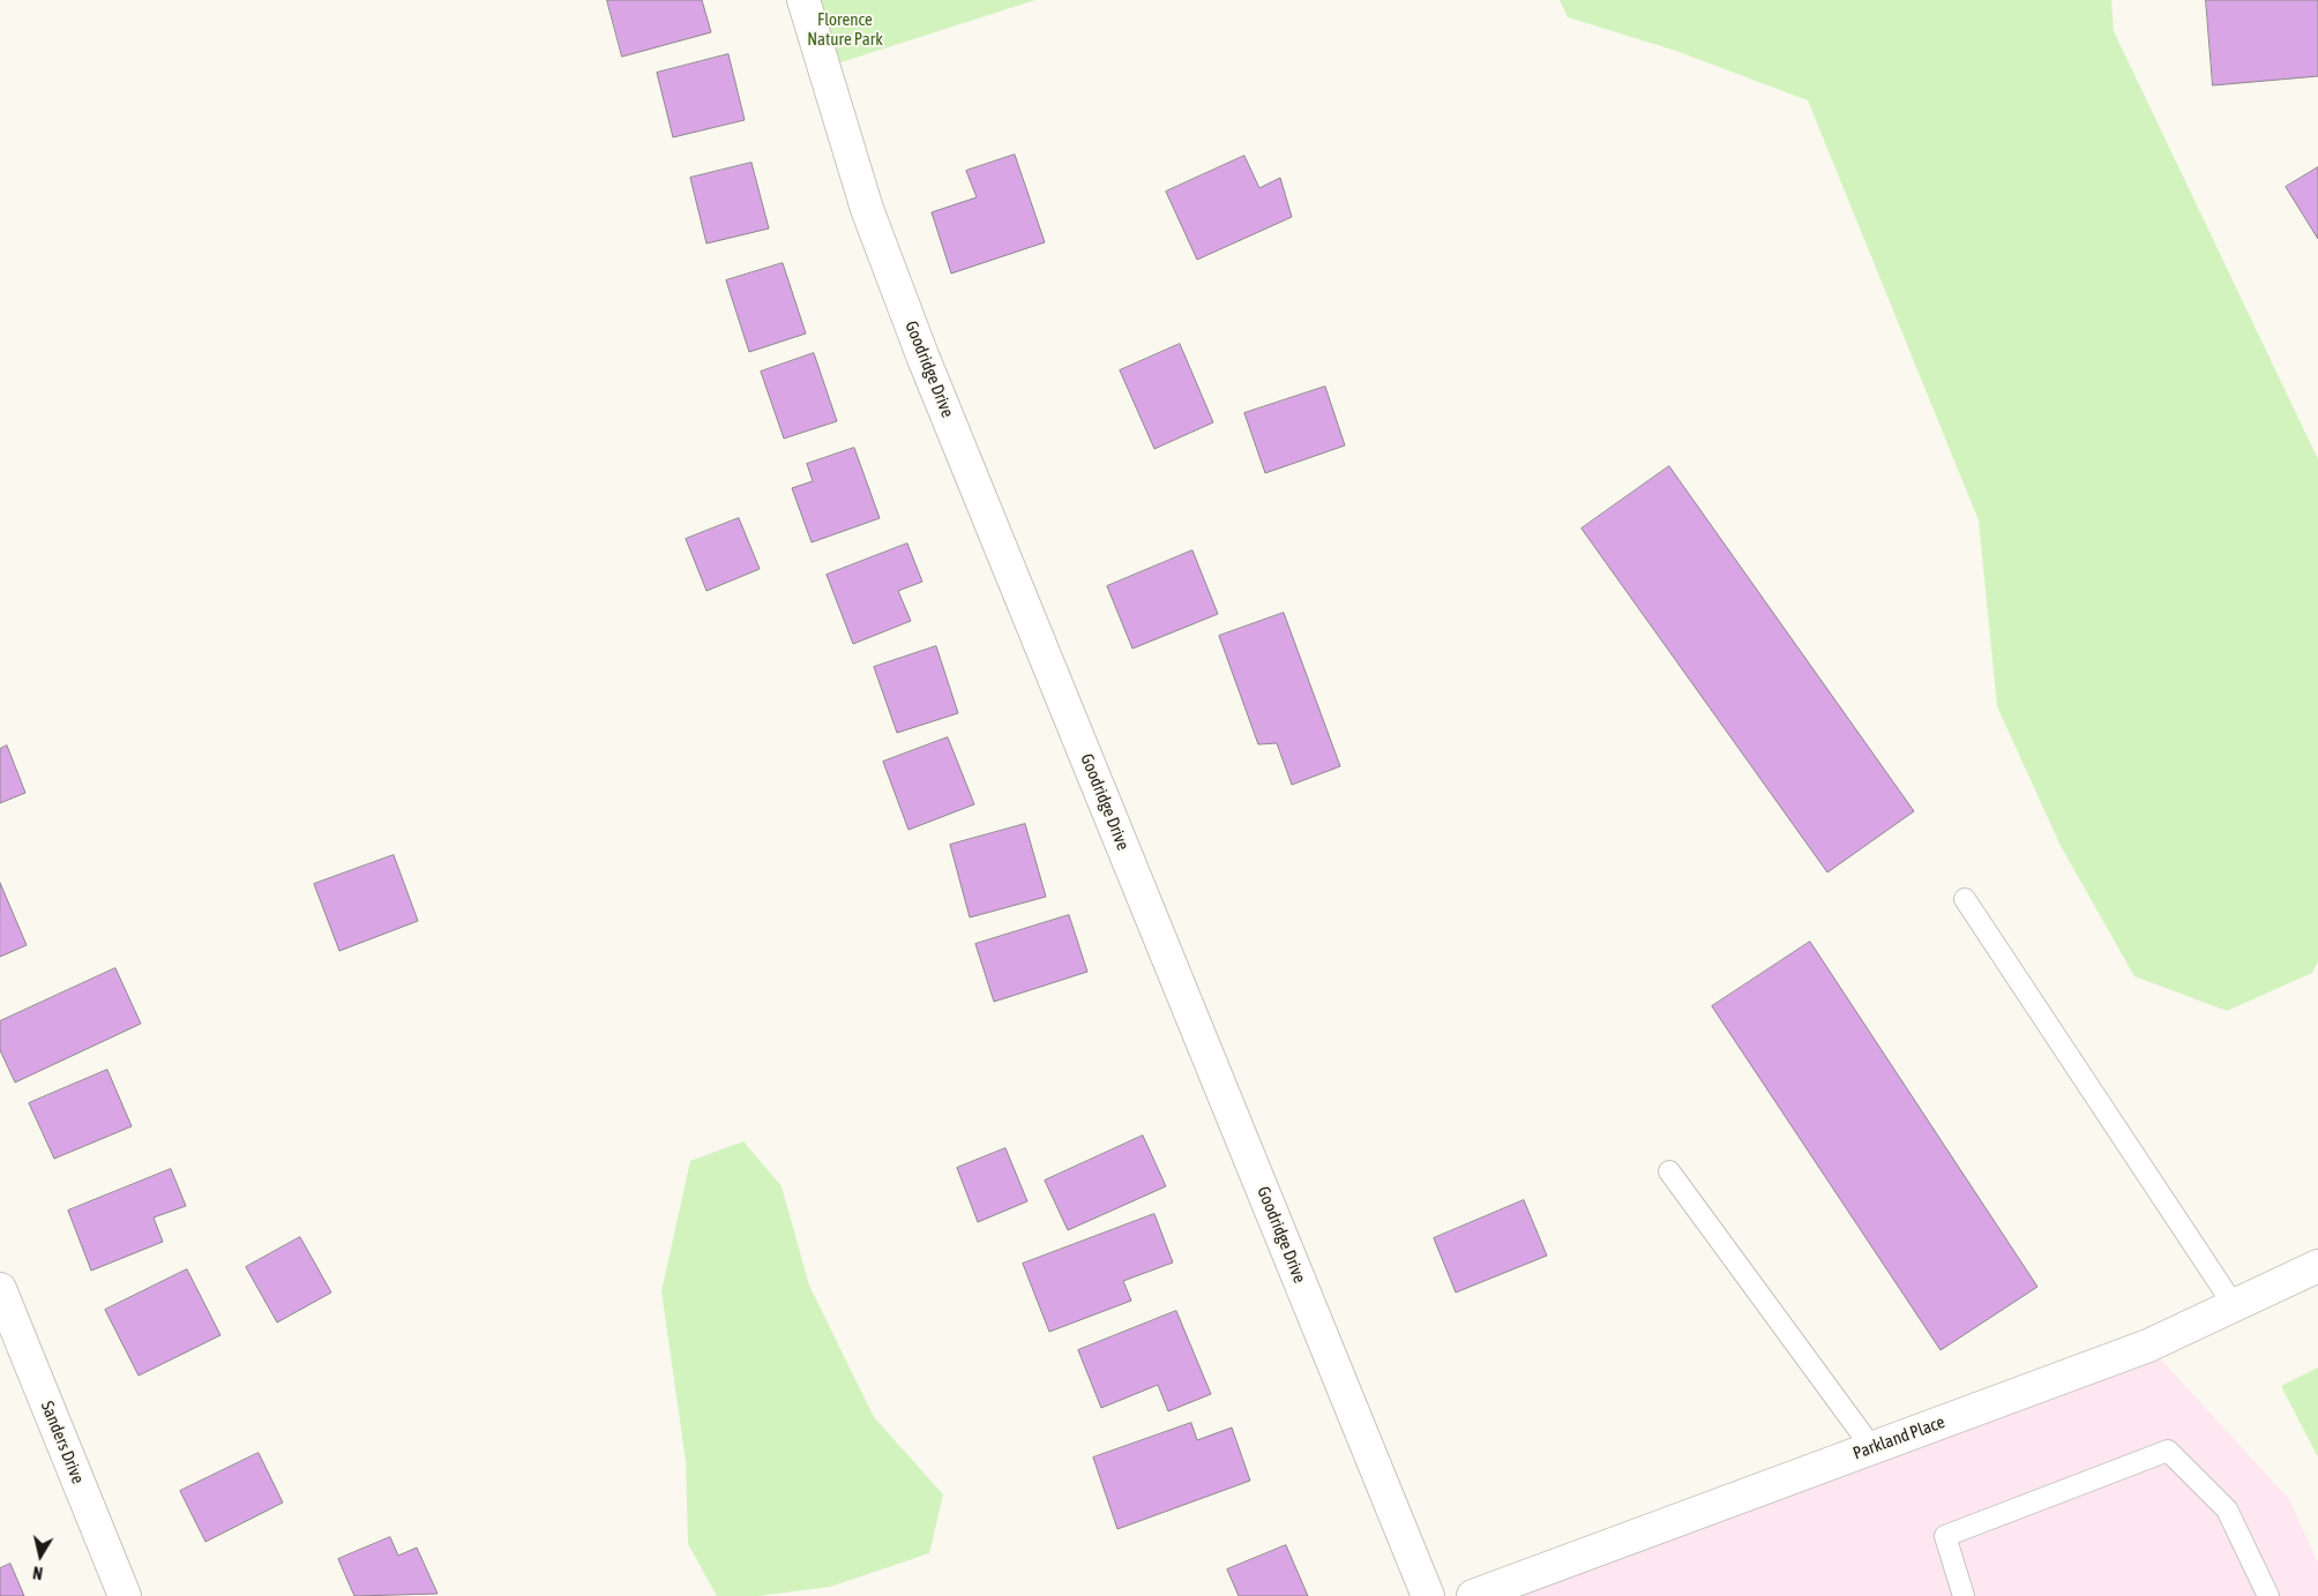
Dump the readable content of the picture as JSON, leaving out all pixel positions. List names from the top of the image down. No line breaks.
{"streets":{"street":["Goodridge Drive","Parkland Place","Sanders Drive"]},"parks":["Florence Nature Park"],"north":"bottom"}
